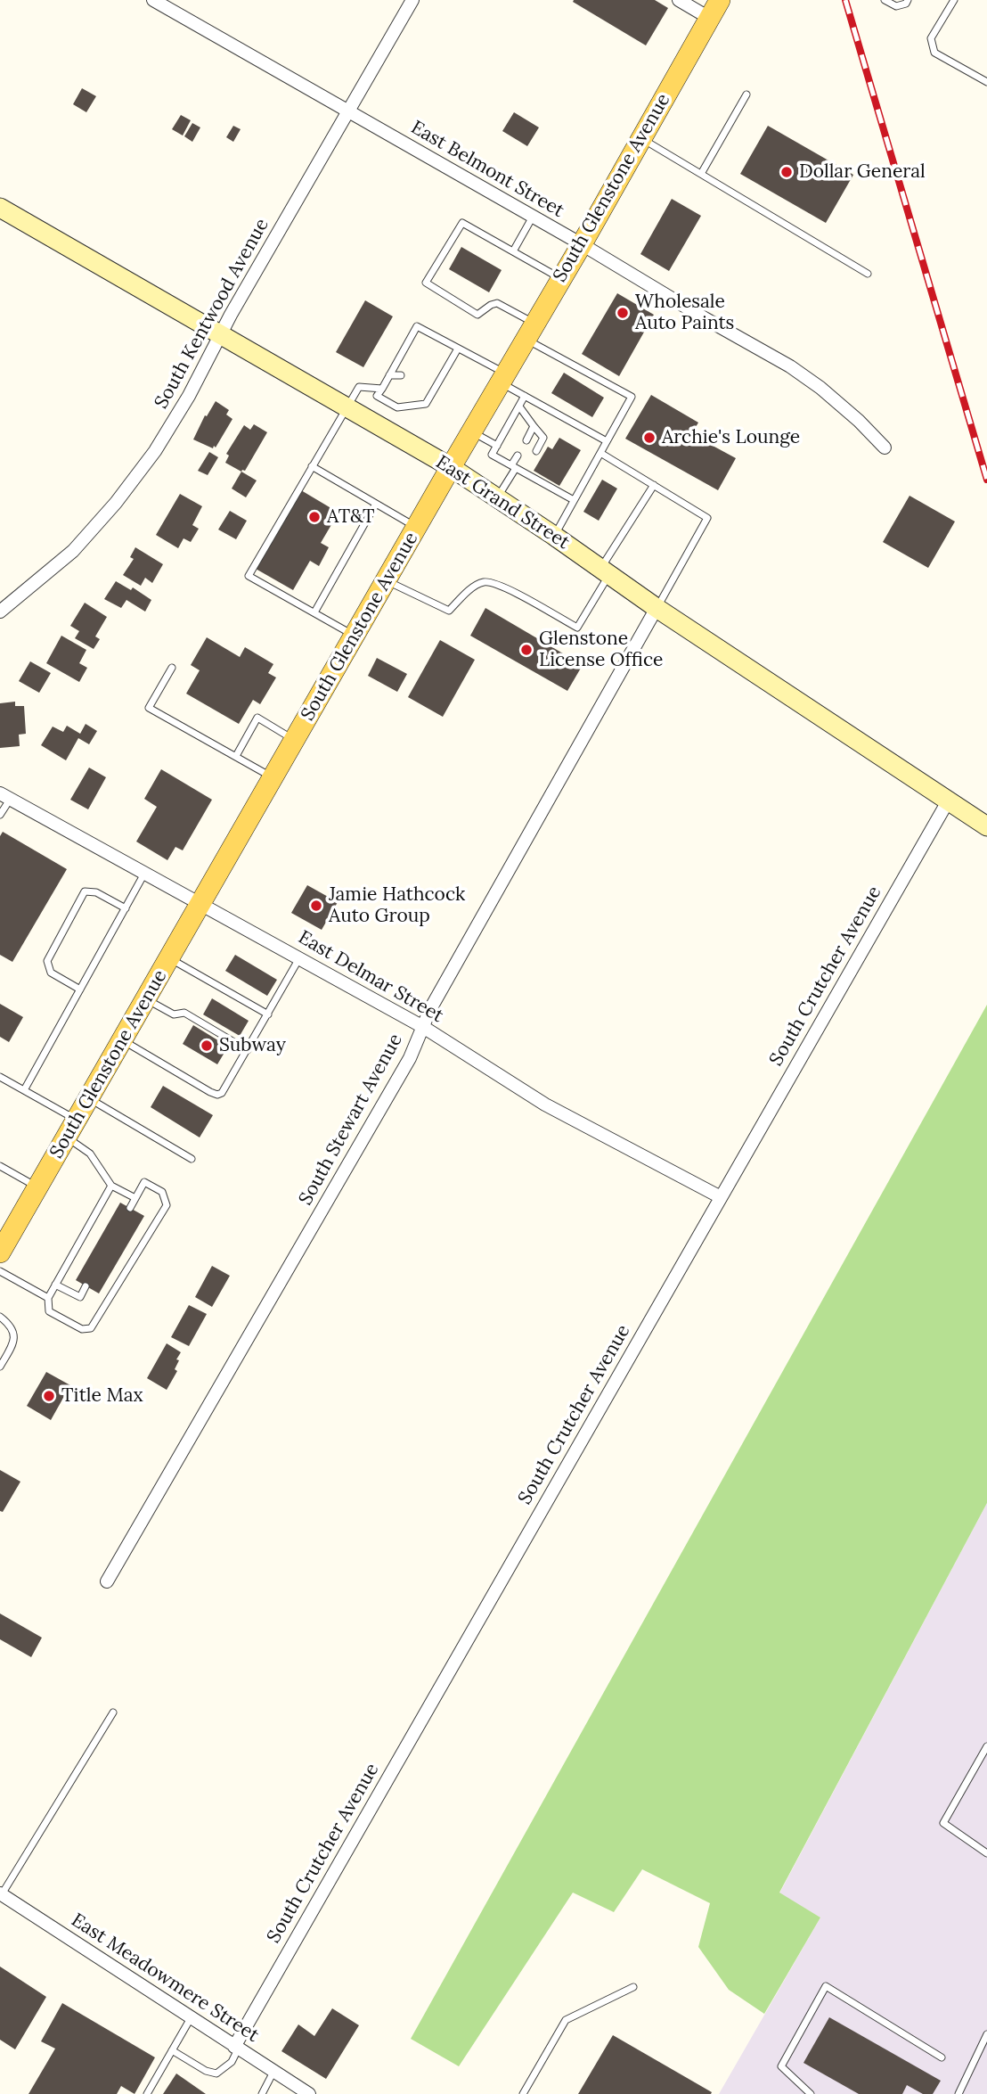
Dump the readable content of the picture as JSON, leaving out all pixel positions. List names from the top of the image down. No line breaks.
{"streets":{"main road":["South Glenstone Avenue","East Grand Street"],"street":["East Belmont Street","South Kentwood Avenue","South Crutcher Avenue","East Delmar Street","South Stewart Avenue","East Meadowmere Street"]},"crossings":[["East Belmont Street","South Glenstone Avenue"],["East Belmont Street","South Kentwood Avenue"],["South Glenstone Avenue","East Grand Street"],["South Glenstone Avenue","East Delmar Street"],["South Kentwood Avenue","East Grand Street"],["East Grand Street","South Crutcher Avenue"],["East Grand Street","South Stewart Avenue"],["South Crutcher Avenue","East Delmar Street"],["South Crutcher Avenue","East Meadowmere Street"],["East Delmar Street","South Stewart Avenue"]],"places":["Dollar General","Wholesale Auto Paints","Archie's Lounge","AT&T","Glenstone License Office","Jamie Hathcock Auto Group","Subway","Title Max"]}
